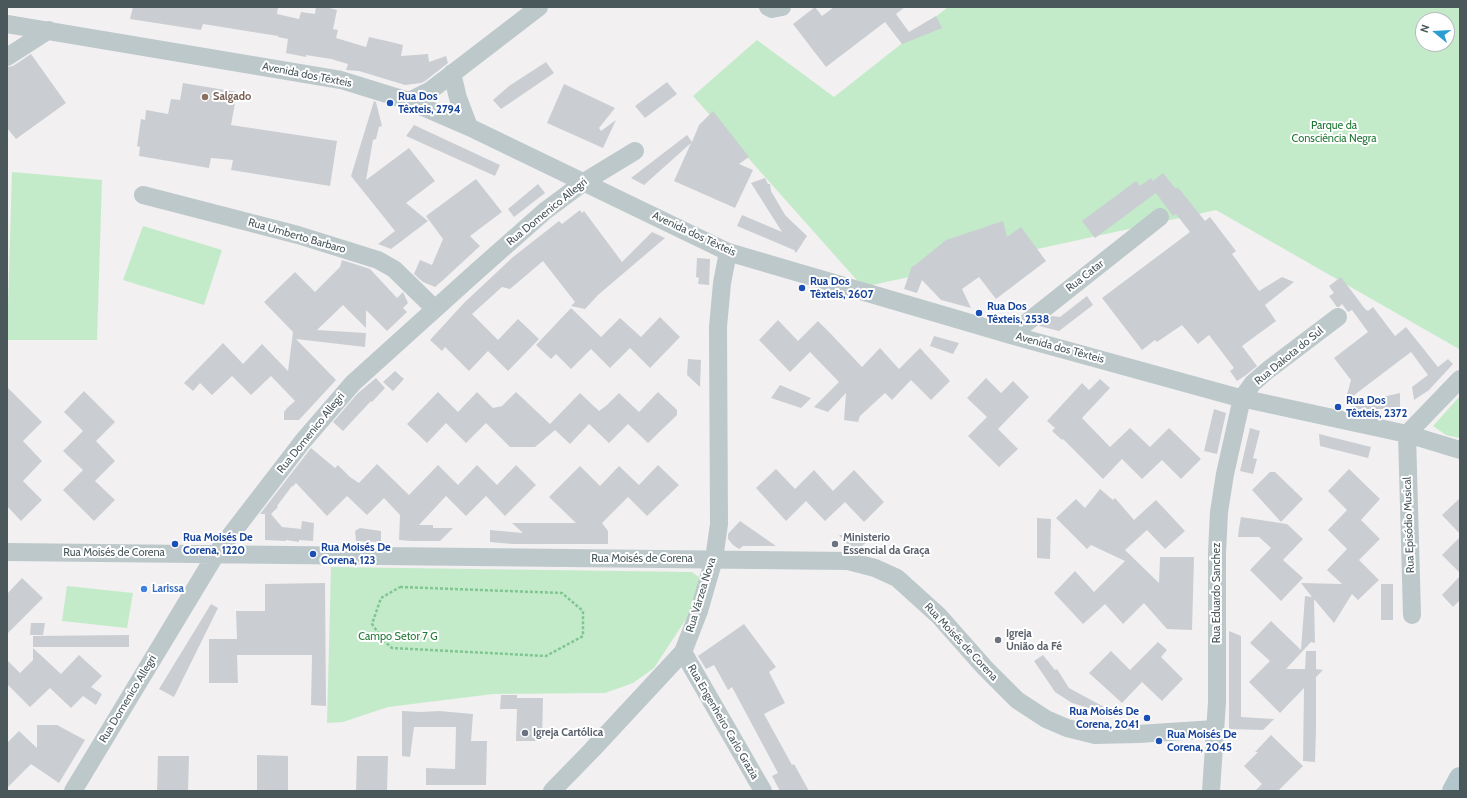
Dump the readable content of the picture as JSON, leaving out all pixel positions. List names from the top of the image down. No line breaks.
{"streets":{"street":["Avenida dos Têxteis","Rua Domenico Allegri","Rua Umberto Barbaro","Rua Catar","Rua Dakota do Sul","Rua Episódio Musical","Rua Moisés de Corena","Rua Eduardo Sanchez","Rua Várzea Nova","Rua Engenheiro Carlo Grazia"]},"crossings":[["Avenida dos Têxteis","Rua Domenico Allegri"],["Avenida dos Têxteis","Rua Catar"],["Avenida dos Têxteis","Rua Dakota do Sul"],["Avenida dos Têxteis","Rua Episódio Musical"],["Avenida dos Têxteis","Rua Eduardo Sanchez"],["Avenida dos Têxteis","Rua Várzea Nova"],["Rua Domenico Allegri","Rua Umberto Barbaro"],["Rua Domenico Allegri","Rua Moisés de Corena"],["Rua Dakota do Sul","Rua Eduardo Sanchez"],["Rua Moisés de Corena","Rua Eduardo Sanchez"],["Rua Moisés de Corena","Rua Várzea Nova"],["Rua Várzea Nova","Rua Engenheiro Carlo Grazia"]],"parks":["Parque da Consciência Negra","Campo Setor 7 G"],"places":["Salgado","Rua Dos Têxteis, 2794","Rua Dos Têxteis, 2607","Rua Dos Têxteis, 2538","Rua Dos Têxteis, 2372","Rua Moisés De Corena, 1220","Ministerio Essencial da Graça","Rua Moisés De Corena, 123","Larissa","Igreja União da Fé","Rua Moisés De Corena, 2041","Igreja Cartólica","Rua Moisés De Corena, 2045"],"north":"left"}
